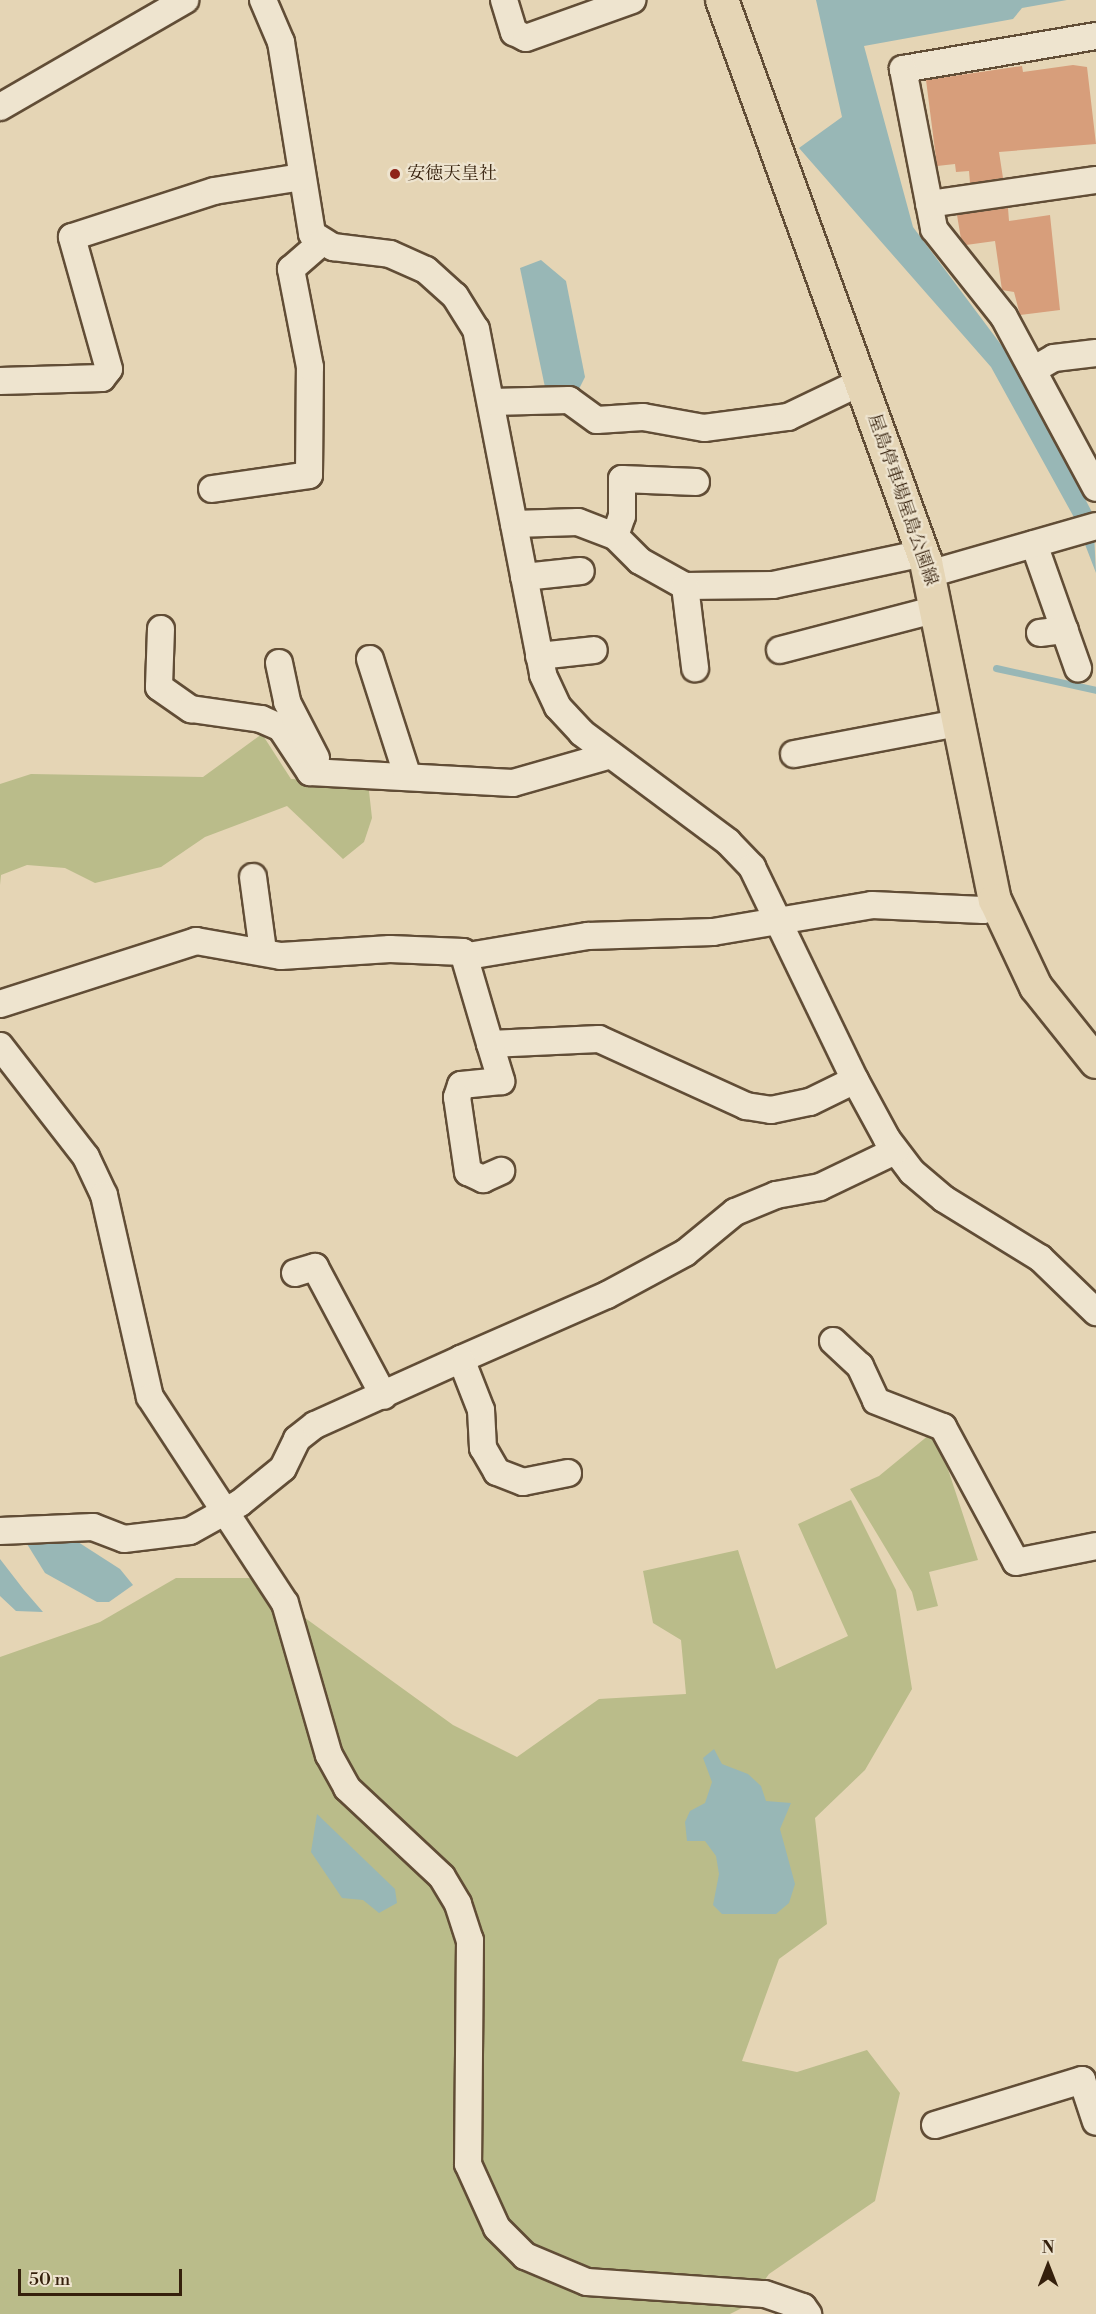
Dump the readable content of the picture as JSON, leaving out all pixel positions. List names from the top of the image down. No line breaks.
{"streets":{"main road":["屋島停車場屋島公園線"]},"places":["安徳天皇社"],"scale_bar":"50 m","north":"top"}
